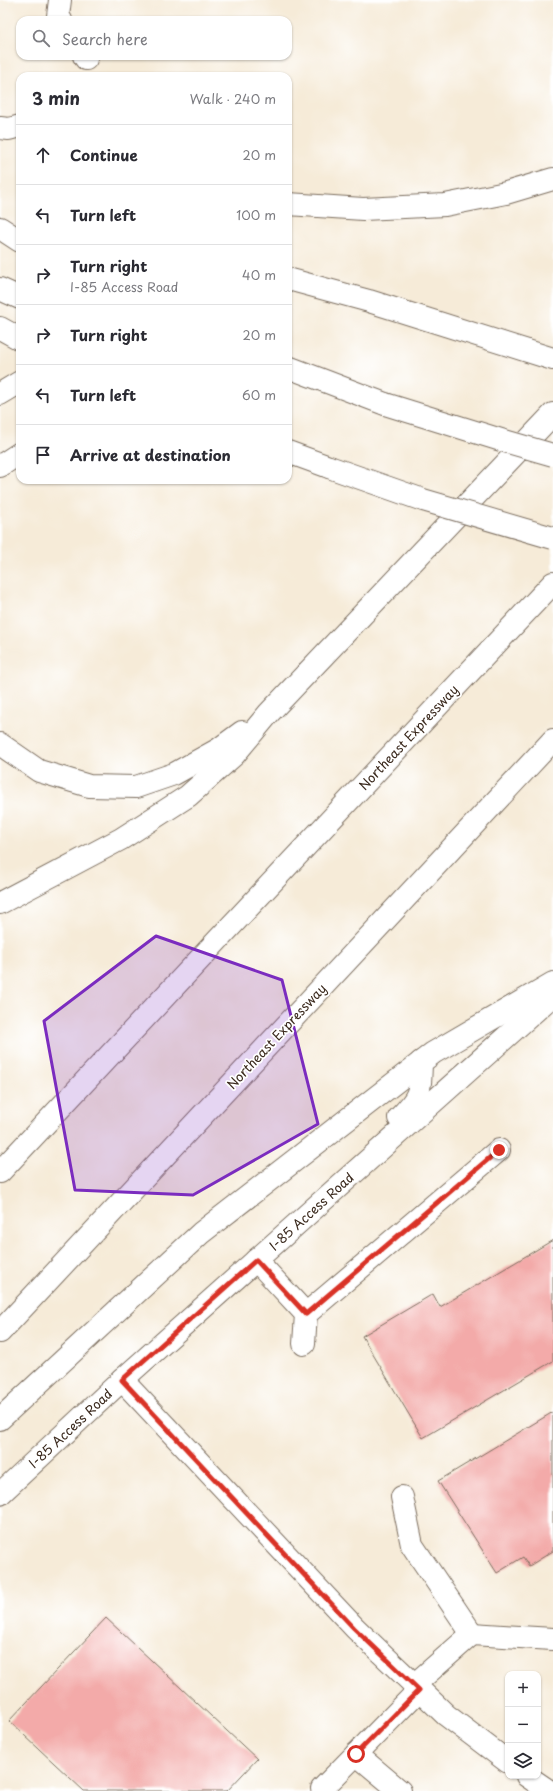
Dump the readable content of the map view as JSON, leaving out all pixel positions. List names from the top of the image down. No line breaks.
{"streets":{"main road":["Northeast Expressway","I-85 Access Road"]},"page":{"search":"Search here","heading":["3 min","Walk · 240 m"],"list":[["Continue","20 m"],["Turn left","100 m"],["Turn right","I-85 Access Road","40 m"],["Turn right","20 m"],["Turn left","60 m"],"Arrive at destination"],"map_buttons":["+","−"]}}
